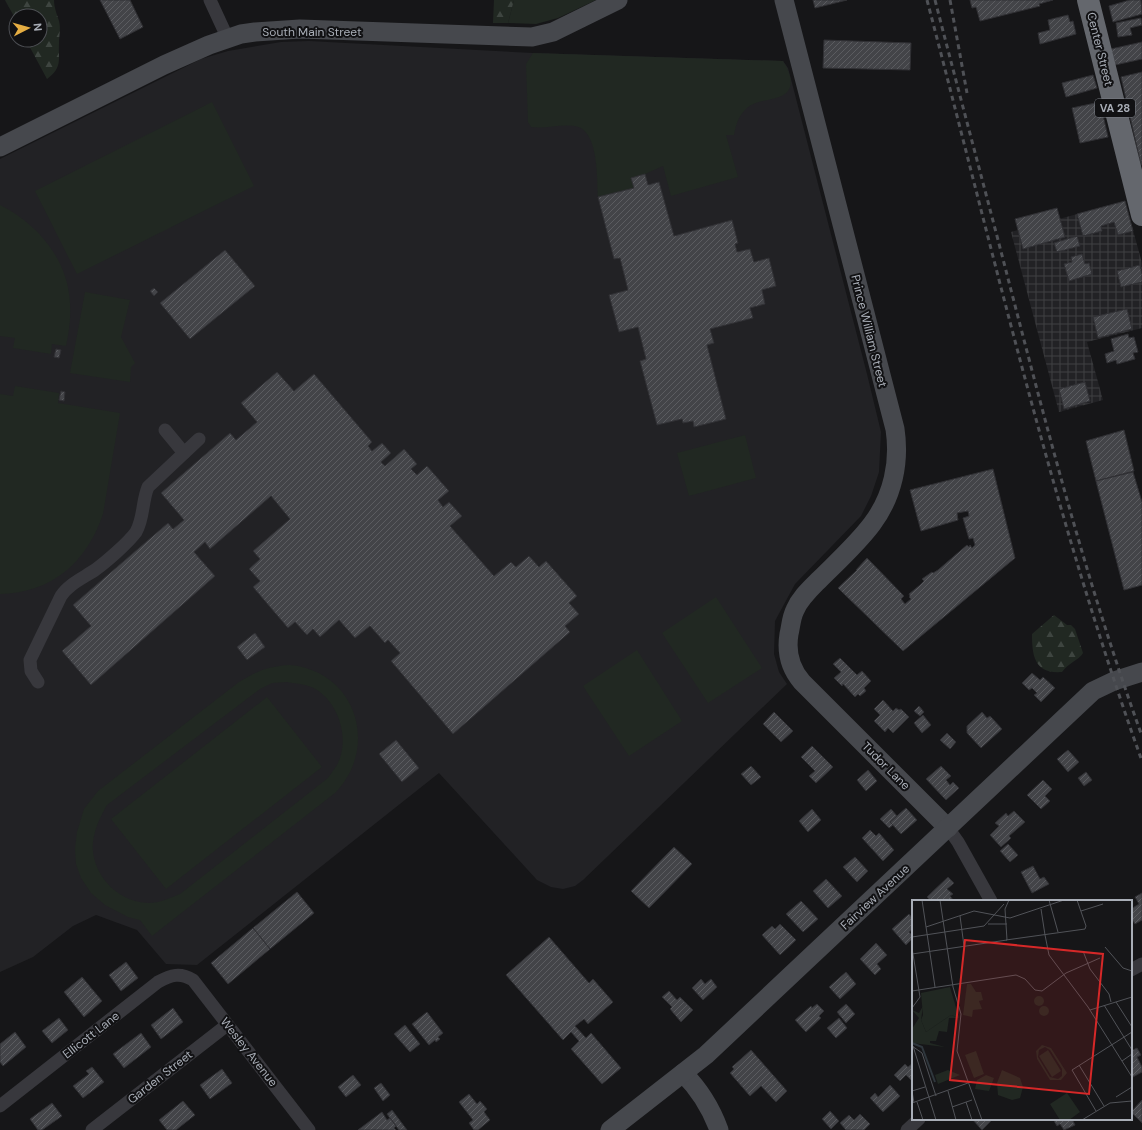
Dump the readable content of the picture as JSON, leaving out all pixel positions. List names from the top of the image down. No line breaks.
{"streets":{"highway":["Center Street","VA 28"],"street":["South Main Street","Prince William Street","Tudor Lane","Fairview Avenue","Ellicott Lane","Wesley Avenue","Garden Street"]},"crossings":[["Prince William Street","Tudor Lane"],["Tudor Lane","Fairview Avenue"],["Ellicott Lane","Wesley Avenue"],["Wesley Avenue","Garden Street"]],"north":"right"}
